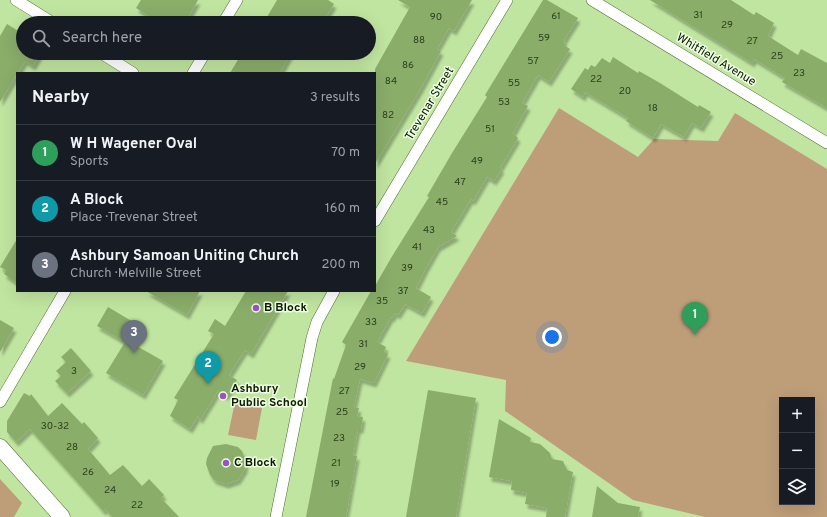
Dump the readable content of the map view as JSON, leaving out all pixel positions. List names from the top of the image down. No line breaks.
{"streets":{"street":["Whitfield Avenue","Trevenar Street"]},"places":["B Block","Ashbury Public School","C Block"],"house_numbers":["31","61","90","29","59","88","27","25","57","86","23","22","84","55","20","53","18","82","51","49","47","45","43","41","39","37","35","33","31","29","3","27","25","30-32","23","28","21","26","19","24","22"],"page":{"search":"Search here","heading":["Nearby","3 results"],"list":[{"mark":"1","name":"W H Wagener Oval","note":"Sports","value":"70 m"},{"mark":"2","name":"A Block","note":"Place · Trevenar Street","value":"160 m"},{"mark":"3","name":"Ashbury Samoan Uniting Church","note":"Church · Melville Street","value":"200 m"}],"pins":["1","3","2"],"map_buttons":["+","−"]}}
